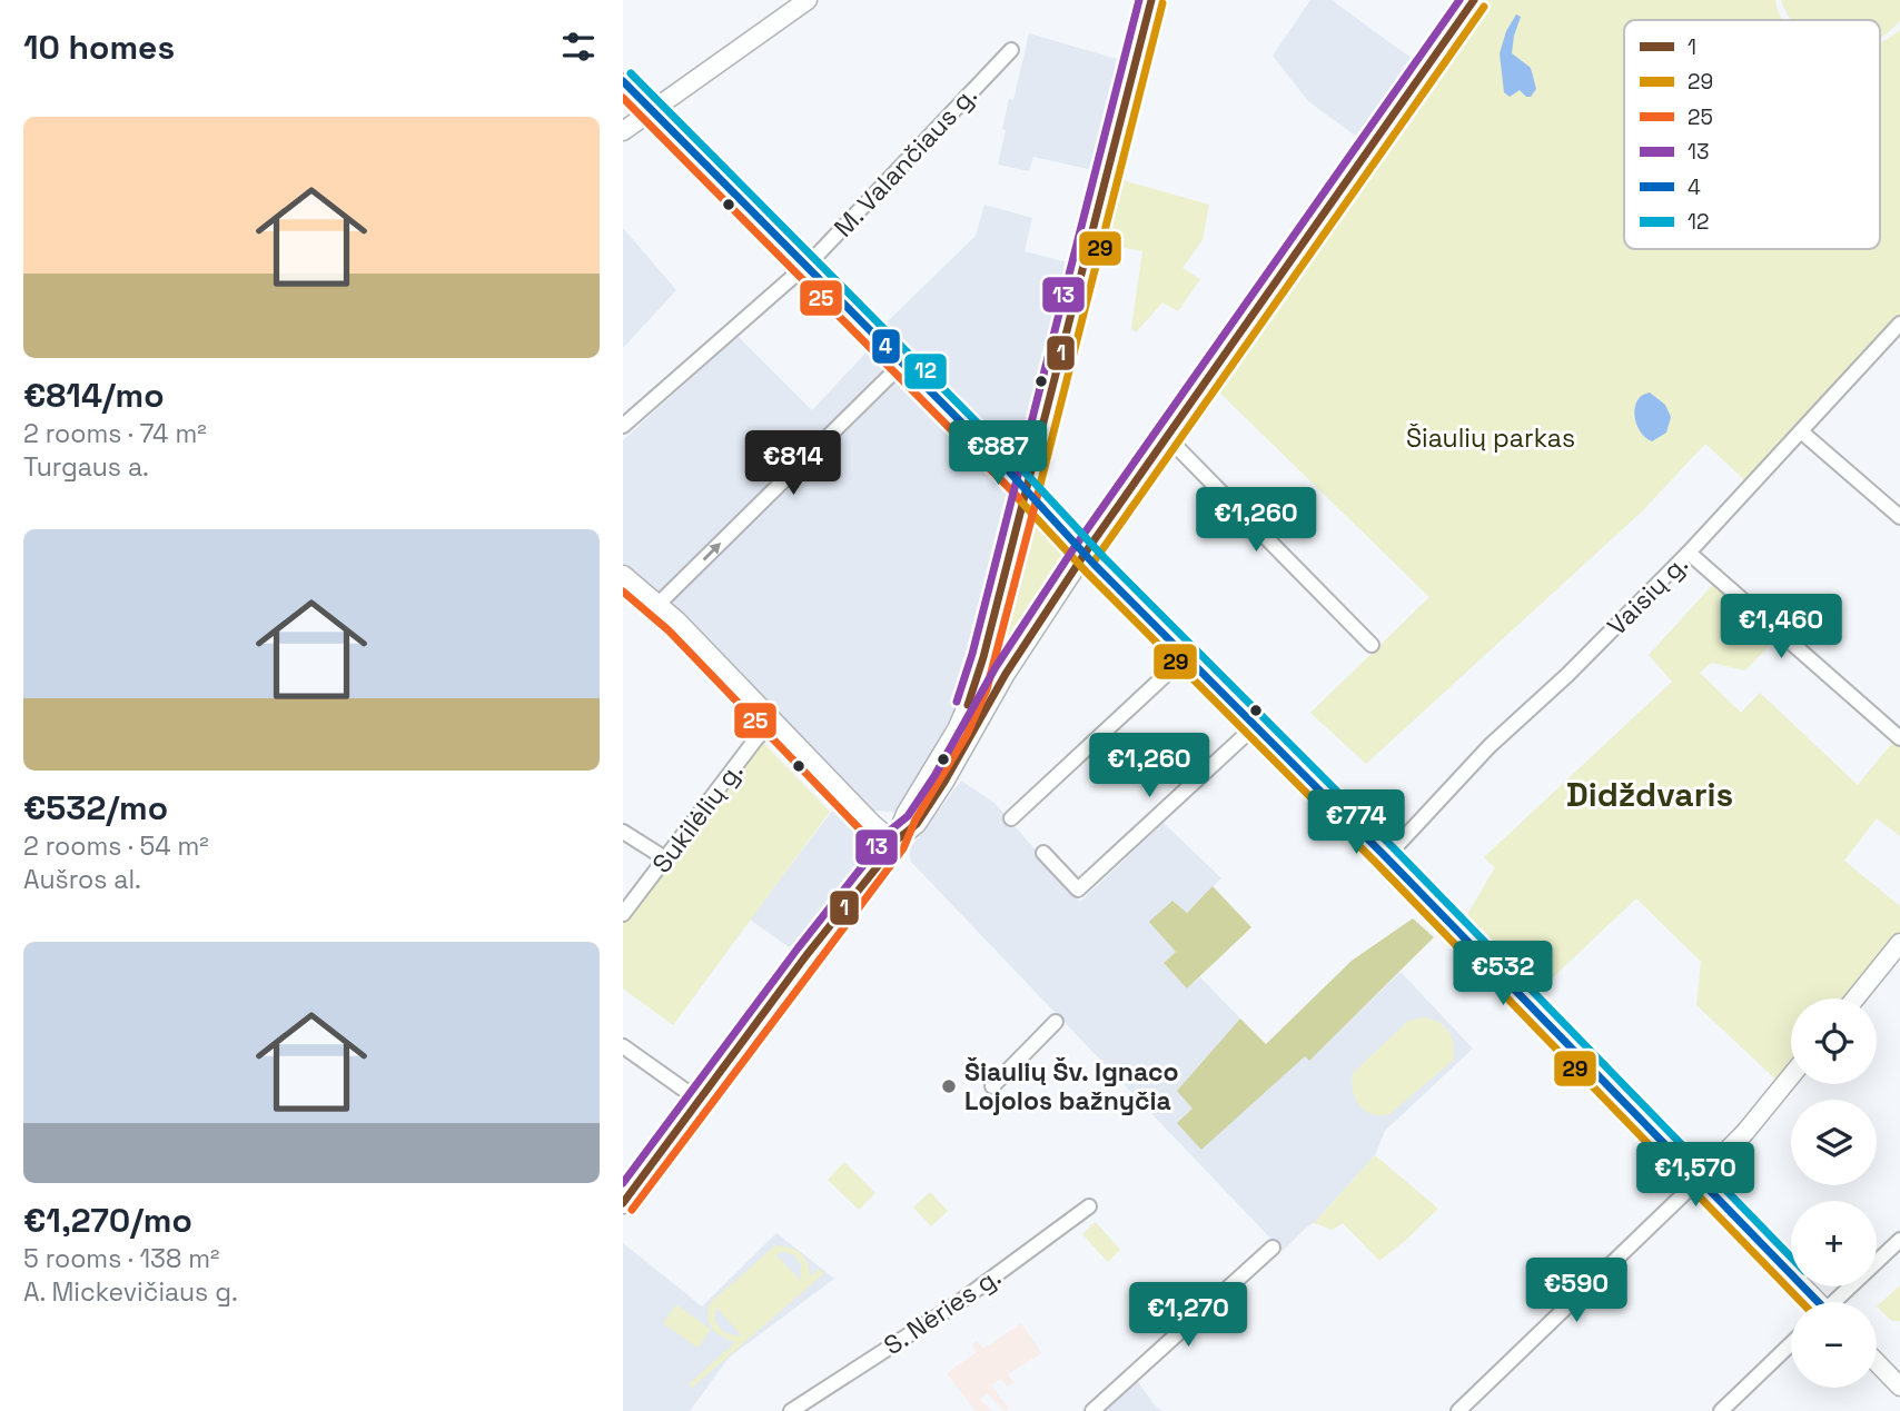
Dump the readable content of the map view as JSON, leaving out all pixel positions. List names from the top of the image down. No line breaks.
{"streets":{"street":["M. Valančiaus g.","Vaisių g.","Sukilėlių g.","S. Nėries g."]},"districts":["Didždvaris"],"parks":["Šiaulių parkas"],"places":["Šiaulių Šv. Ignaco Lojolos bažnyčia"],"lines":["transit line 1","transit line 13","transit line 29","transit line 12","transit line 4","transit line 25"],"legend":["1","29","25","13","4","12"],"page":{"heading":"10 homes","list":[{"name":"€814/mo","note":"2 rooms · 74 m² · Turgaus a."},{"name":"€532/mo","note":"2 rooms · 54 m² · Aušros al."},{"name":"€1,270/mo","note":"5 rooms · 138 m² · A. Mickevičiaus g."}],"price":["€887","€814","€1,260","€1,460","€1,260","€774","€532","€1,570","€590","€1,270"],"map_buttons":["+","−"]}}
